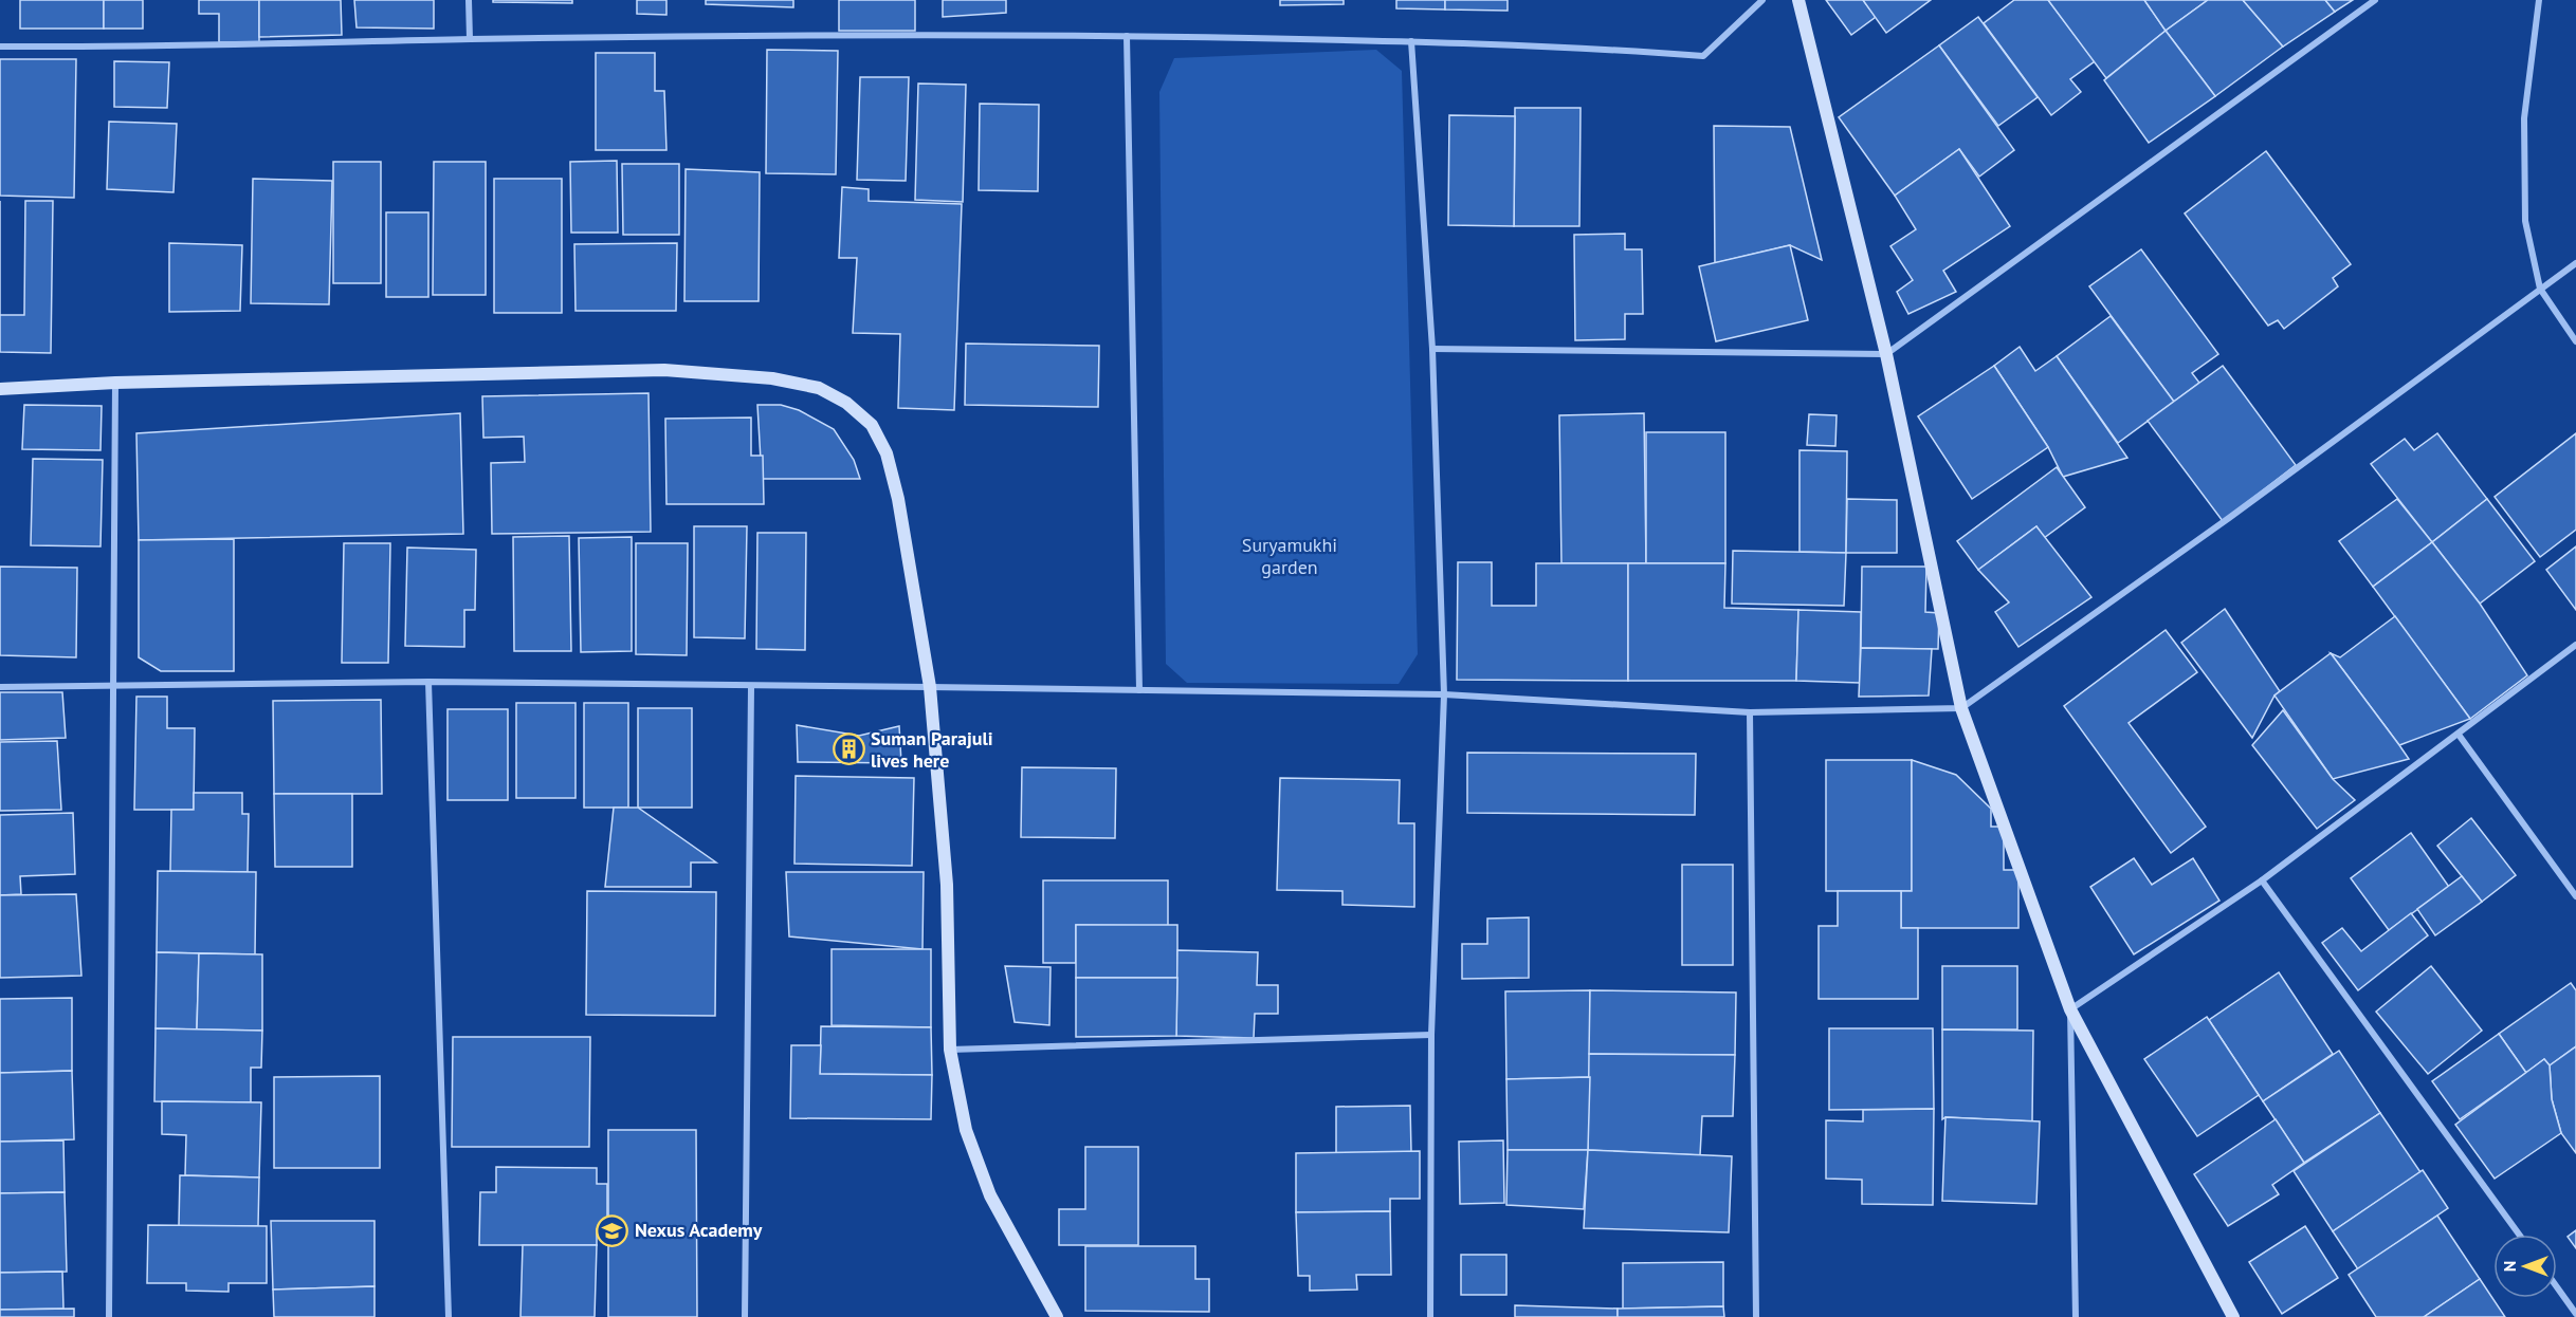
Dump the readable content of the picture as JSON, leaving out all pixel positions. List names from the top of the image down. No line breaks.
{"parks":["Suryamukhi garden"],"places":{"building":["Suman Parajuli lives here"],"school or university":["Nexus Academy"]},"north":"left"}
